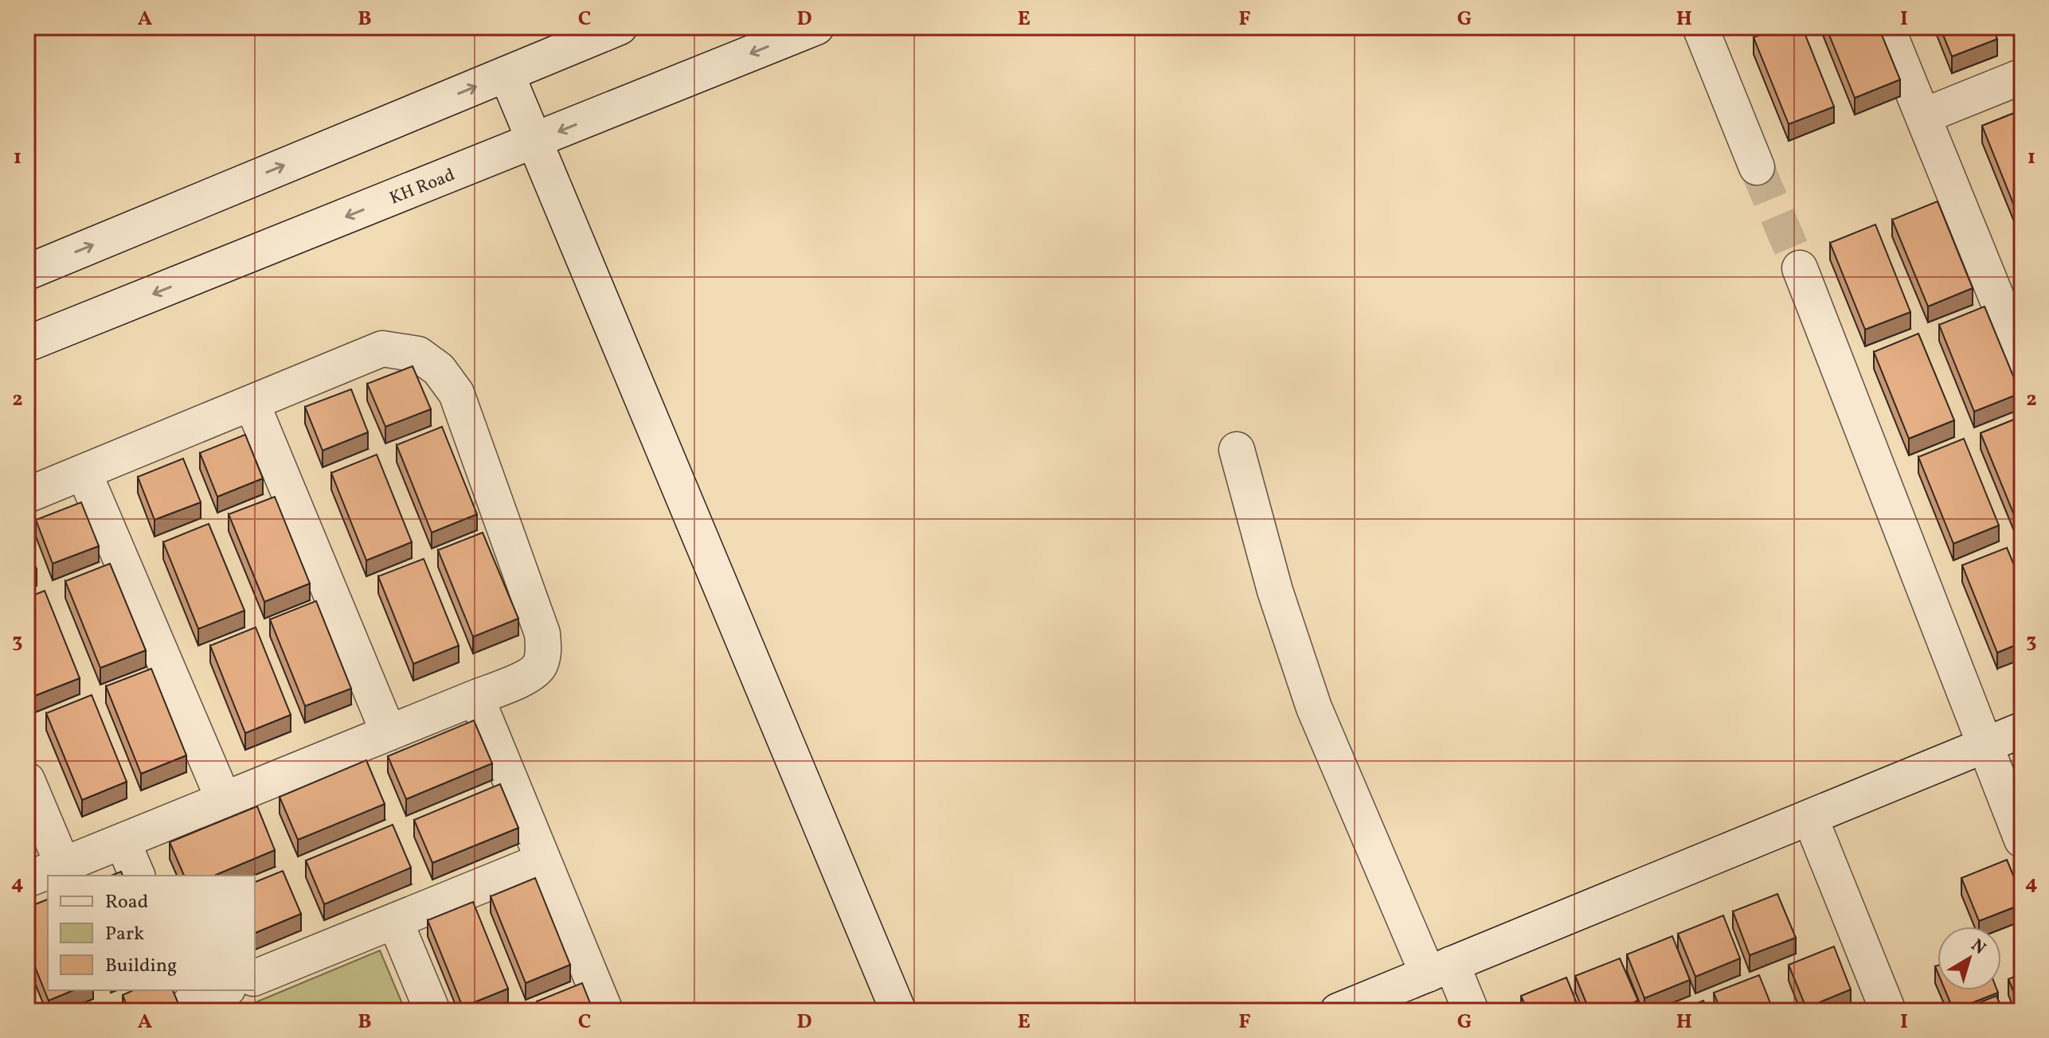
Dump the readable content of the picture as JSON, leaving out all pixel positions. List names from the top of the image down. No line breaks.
{"streets":{"street":["KH Road"]},"legend":["Road","Park","Building"],"north":"top right","grid":{"columns":["A","B","C","D","E","F","G","H","I"],"rows":["1","2","3","4"]}}
